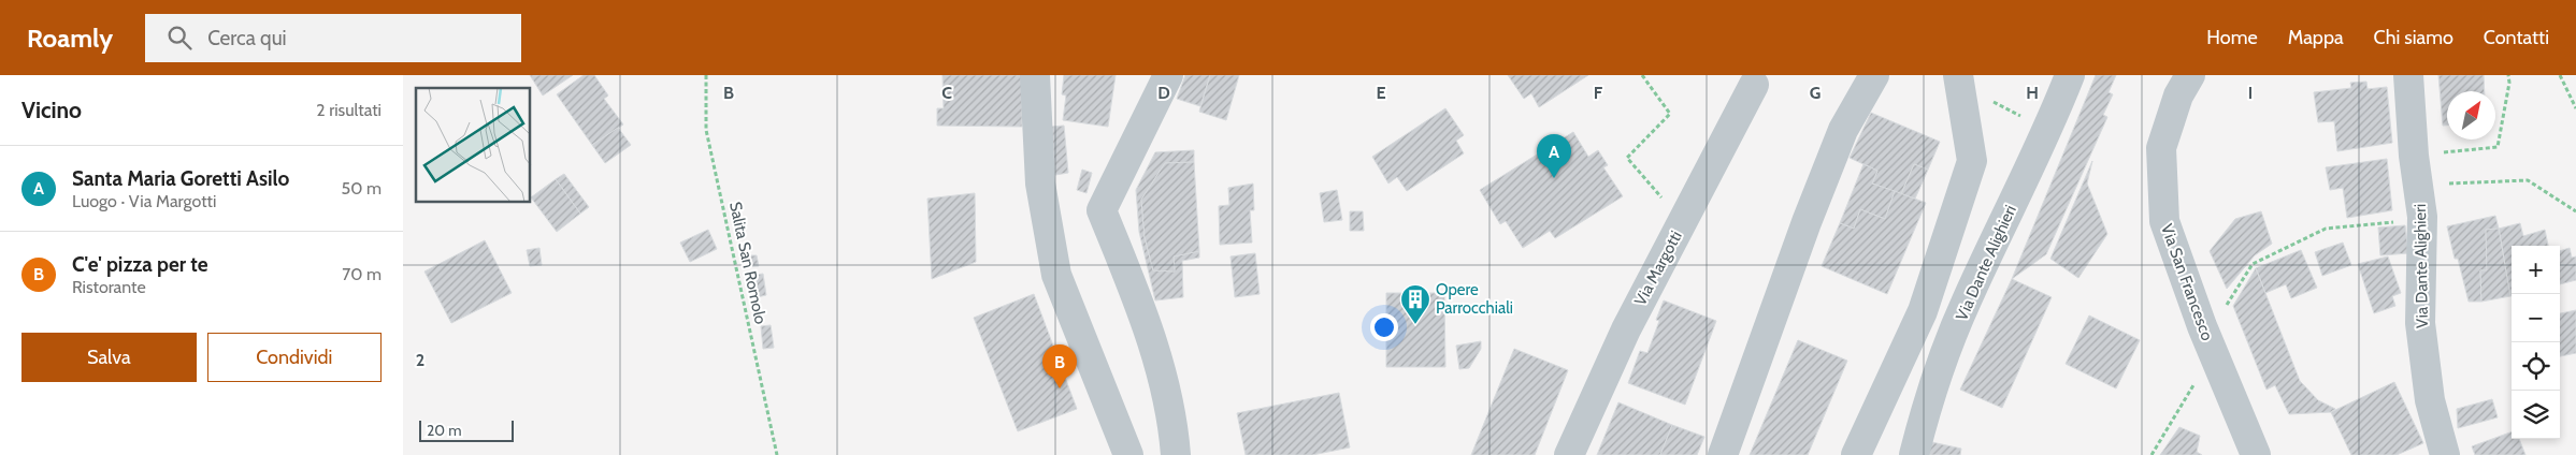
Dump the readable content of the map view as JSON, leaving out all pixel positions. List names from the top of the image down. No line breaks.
{"streets":{"street":["Via Dante Alighieri","Via Margotti","Via San Francesco"],"path":["Salita San Romolo"]},"places":{"building":["Opere Parrocchiali"]},"scale_bar":"20 m","north":"top right","page":{"header":"Roamly","search":"Cerca qui","nav":["Home","Mappa","Chi siamo","Contatti"],"heading":["Vicino","2 risultati"],"pins":["A","B"],"list":[{"mark":"A","name":"Santa Maria Goretti Asilo","note":"Luogo · Via Margotti","value":"50 m"},{"mark":"B","name":"C'e' pizza per te","note":"Ristorante","value":"70 m"}],"map_buttons":["+","−"],"buttons":["Salva","Condividi"],"scale":"20 m"},"grid":{"columns":["B","C","D","E","F","G","H","I"],"rows":["2"]}}
